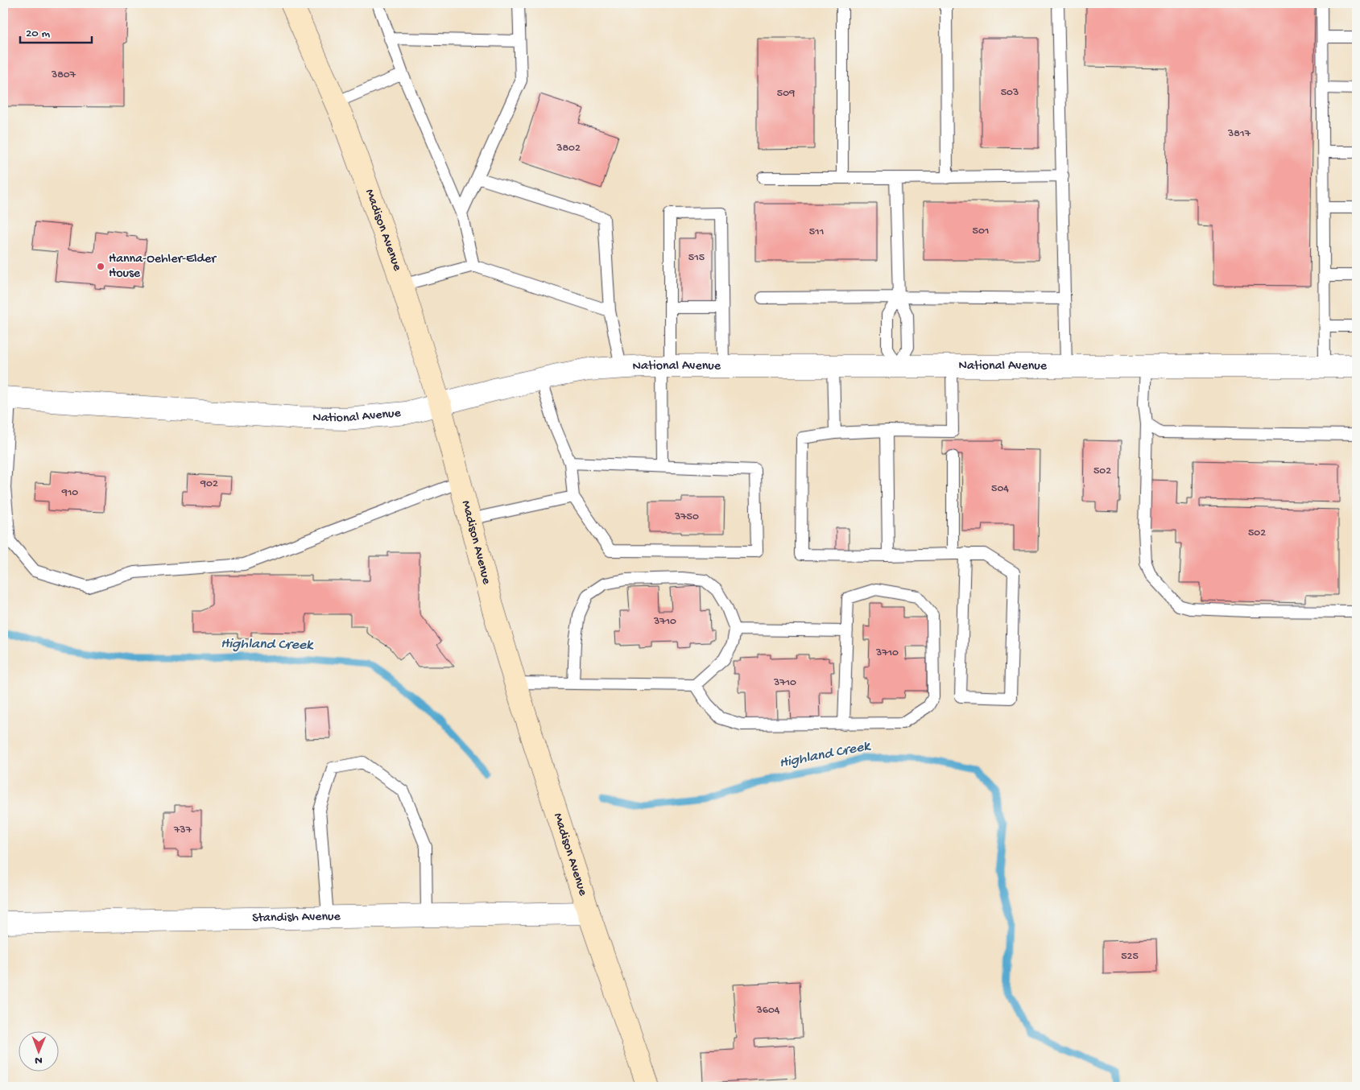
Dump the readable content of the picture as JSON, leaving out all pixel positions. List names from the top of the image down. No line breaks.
{"streets":{"main road":["Madison Avenue"],"street":["National Avenue","Standish Avenue"]},"crossings":[["Madison Avenue","National Avenue"],["Madison Avenue","Standish Avenue"]],"water":["Highland Creek"],"places":["Hanna-Oehler-Elder House"],"house_numbers":["3807","503","509","3817","3802","501","511","515","502","902","504","910","3750","502","3710","3710","3710","737","525","3604"],"scale_bar":"20 m","north":"bottom"}
